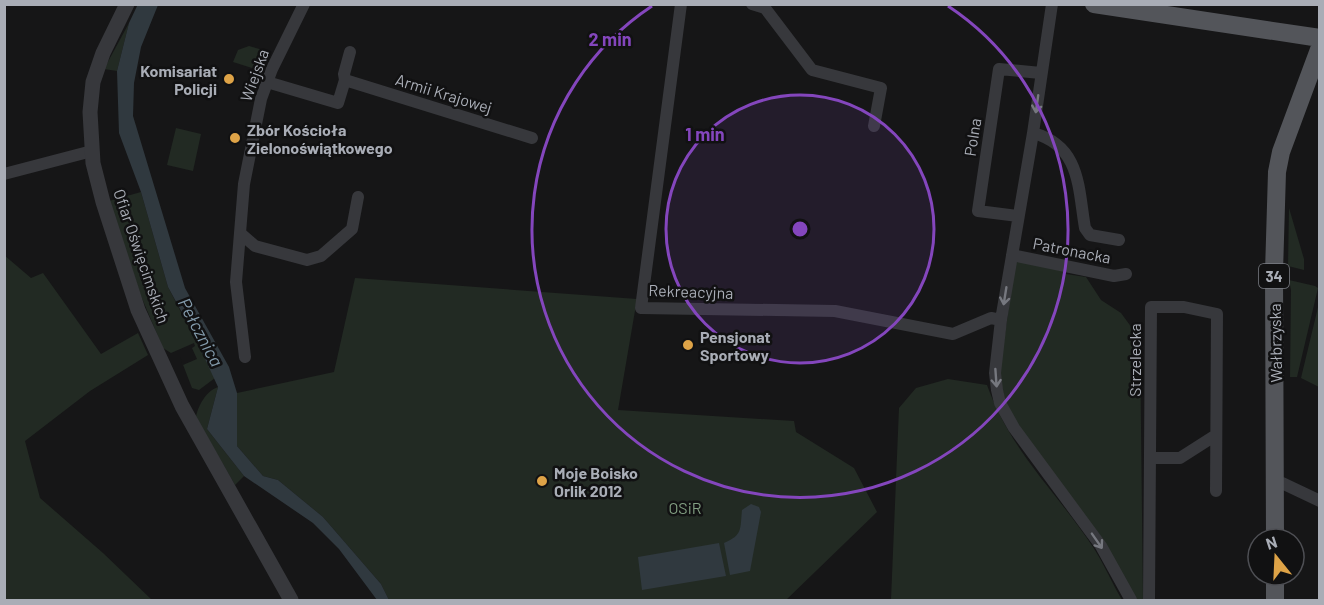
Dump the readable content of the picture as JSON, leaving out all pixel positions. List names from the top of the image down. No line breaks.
{"streets":{"main road":["34","Wałbrzyska"],"street":["Wiejska","Armii Krajowej","Polna","Patronacka","Ofiar Oświęcimskich","Rekreacyjna","Strzelecka"]},"water":["Pełcznica"],"parks":["OSiR"],"places":["Komisariat Policji","Zbór Kościoła Zielonoświątkowego","Pensjonat Sportowy","Moje Boisko Orlik 2012"],"north":"top","rings":["2 min","1 min"]}
